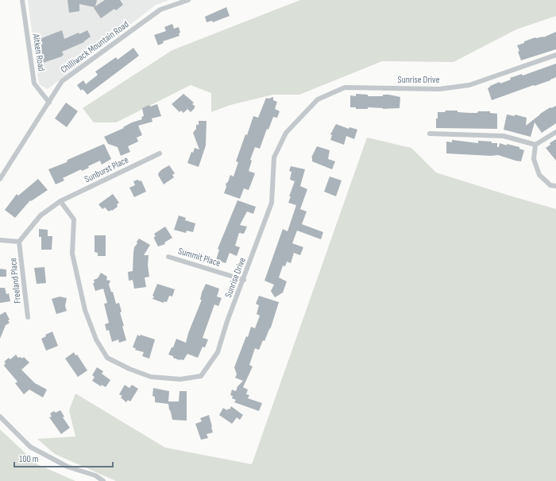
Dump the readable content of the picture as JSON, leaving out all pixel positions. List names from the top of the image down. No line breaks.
{"streets":{"street":["Chilliwack Mountain Road","Aitken Road","Sunrise Drive","Sunburst Place","Summit Place","Freeland Place"]},"crossings":[["Chilliwack Mountain Road","Aitken Road"],["Sunrise Drive","Sunburst Place"],["Sunrise Drive","Summit Place"]],"scale_bar":"100 m"}
